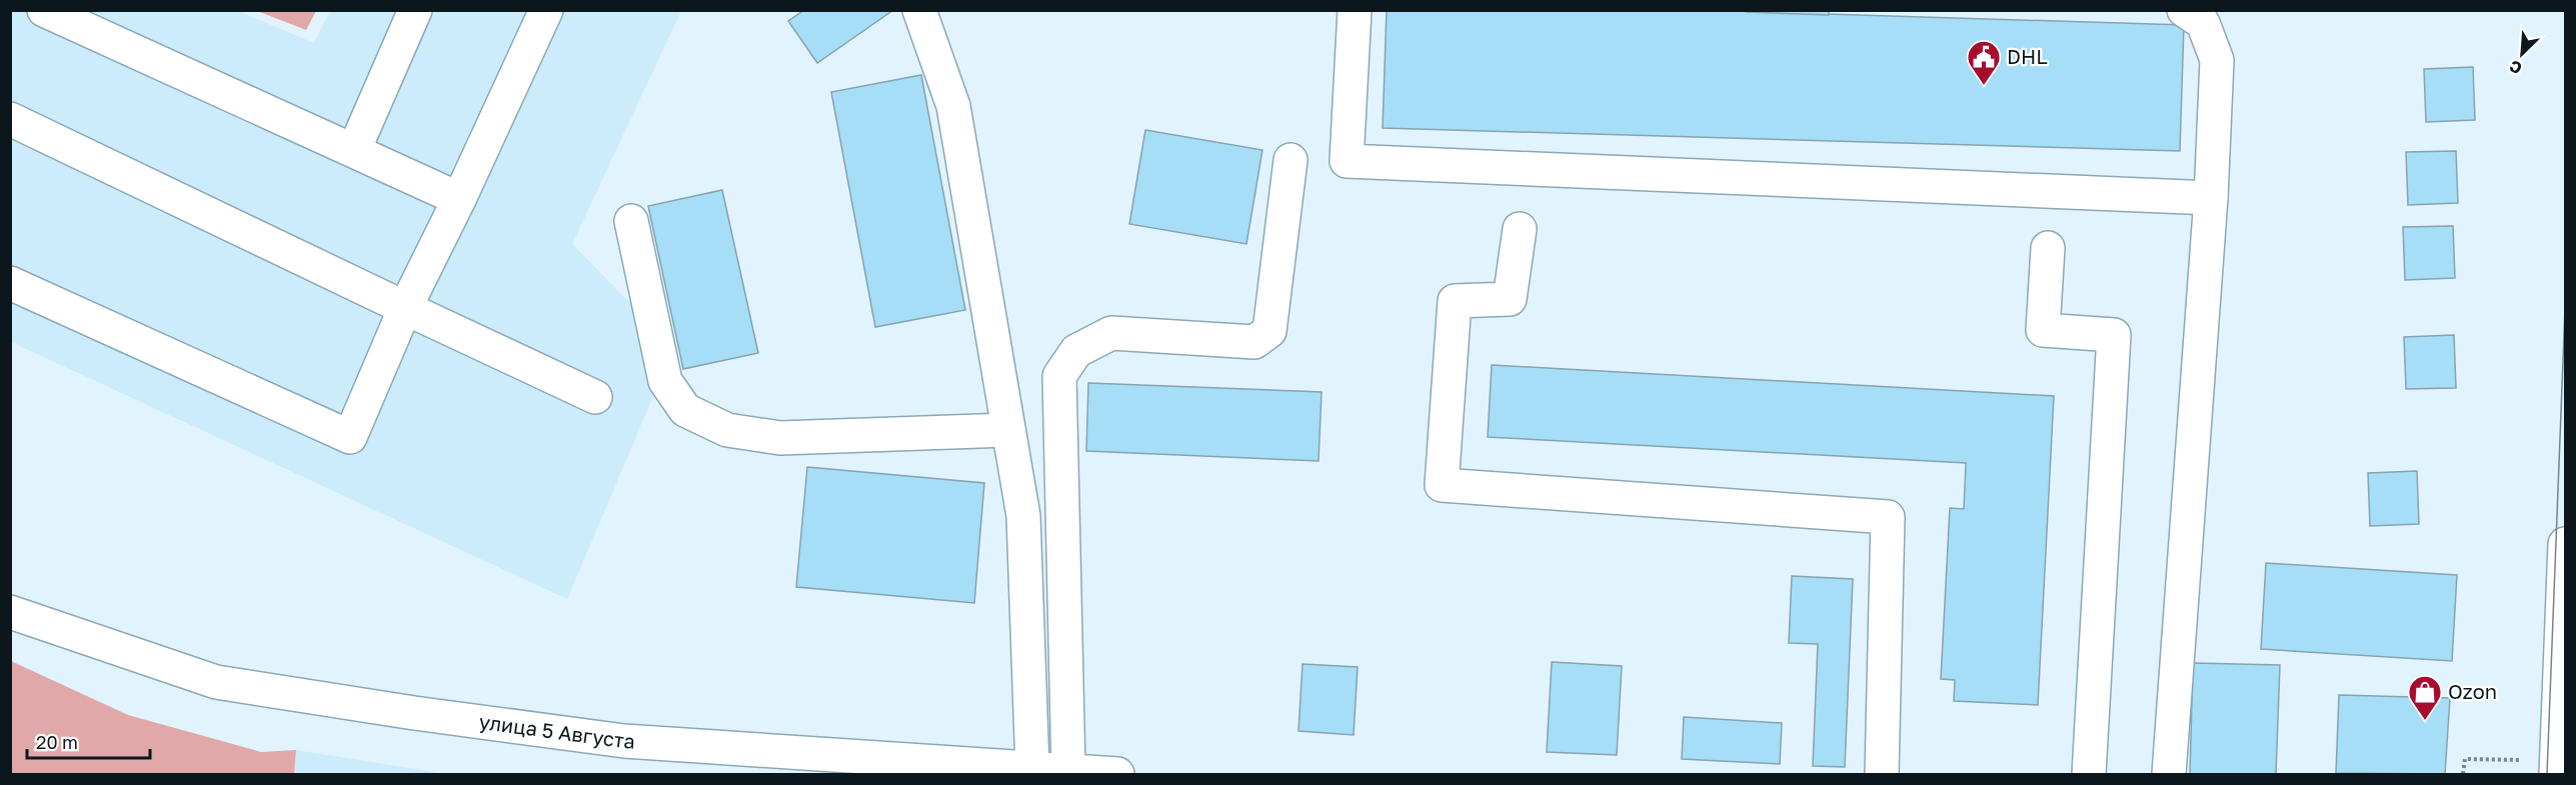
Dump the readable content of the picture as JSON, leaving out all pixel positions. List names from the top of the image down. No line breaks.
{"streets":{"main road":["улица 5 Августа"]},"places":{"public building":["DHL"],"shop":["Ozon"]},"scale_bar":"20 m","north":"bottom left"}
